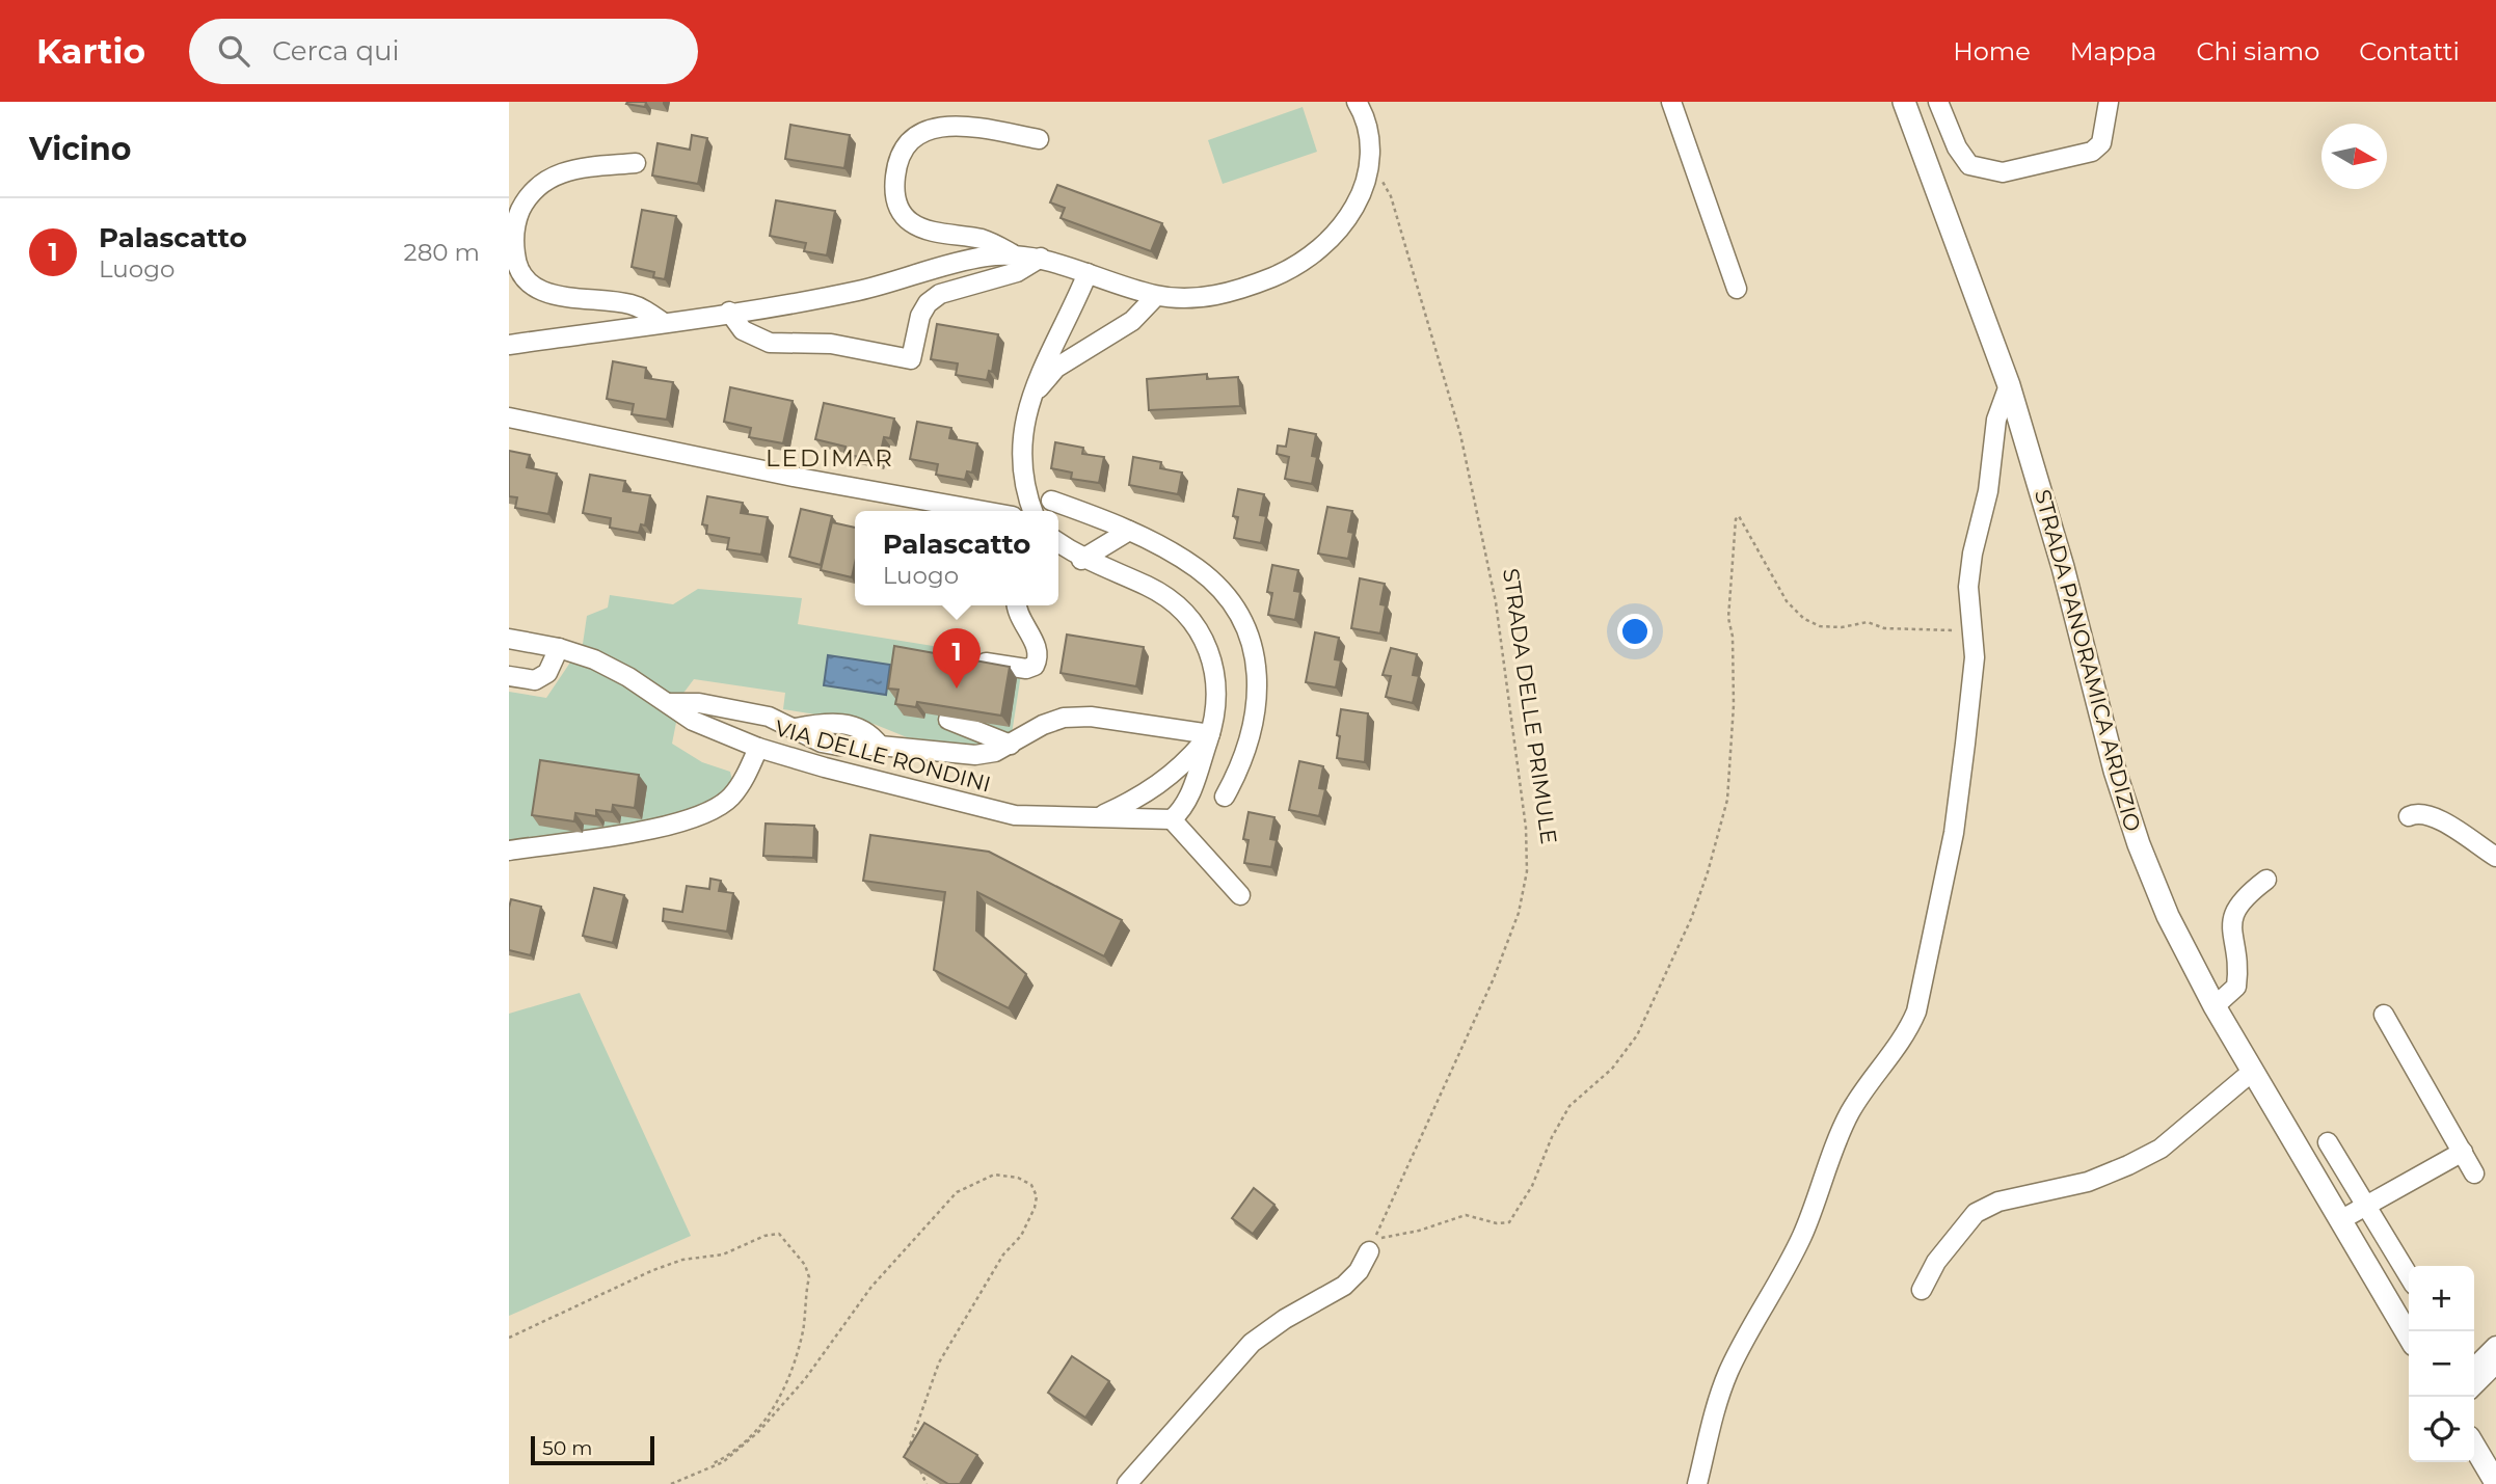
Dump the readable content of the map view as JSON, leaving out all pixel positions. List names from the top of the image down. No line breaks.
{"streets":{"main road":["STRADA PANORAMICA ARDIZIO"],"street":["VIA DELLE RONDINI"],"path":["STRADA DELLE PRIMULE"]},"districts":["LEDIMAR"],"scale_bar":"50 m","north":"right","page":{"header":"Kartio","search":"Cerca qui","nav":["Home","Mappa","Chi siamo","Contatti"],"heading":"Vicino","list":[{"mark":"1","name":"Palascatto","note":"Luogo","value":"280 m"}],"popup":["Palascatto","Luogo"],"pins":"1","map_buttons":["+","−"],"scale":"50 m"}}
